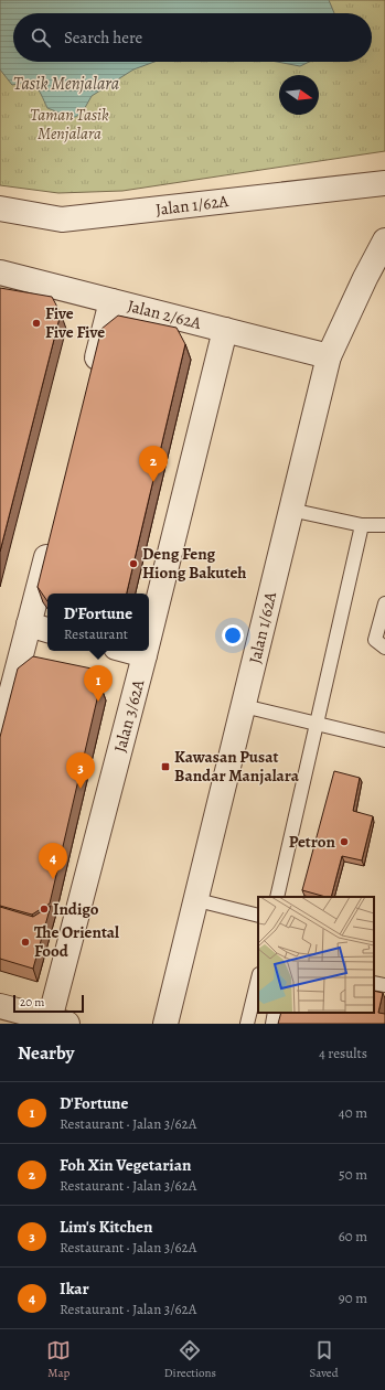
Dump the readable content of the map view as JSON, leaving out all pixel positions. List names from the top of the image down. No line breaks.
{"streets":{"street":["Jalan 1/62A","Jalan 2/62A","Jalan 3/62A"]},"crossings":[["Jalan 1/62A","Jalan 2/62A"],["Jalan 2/62A","Jalan 3/62A"]],"water":["Tasik Menjalara"],"parks":["Taman Tasik Menjalara"],"places":{"other":["Five Five Five","Deng Feng Hiong Bakuteh","Petron","Indigo","The Oriental Food"],"transit":["Kawasan Pusat Bandar Manjalara"]},"scale_bar":"20 m","north":"right","page":{"search":"Search here","pins":["2","1","3","4"],"popup":["D'Fortune","Restaurant"],"scale":"20 m","heading":["Nearby","4 results"],"list":[{"mark":"1","name":"D'Fortune","note":"Restaurant · Jalan 3/62A","value":"40 m"},{"mark":"2","name":"Foh Xin Vegetarian","note":"Restaurant · Jalan 3/62A","value":"50 m"},{"mark":"3","name":"Lim's Kitchen","note":"Restaurant · Jalan 3/62A","value":"60 m"},{"mark":"4","name":"Ikar","note":"Restaurant · Jalan 3/62A","value":"90 m"}],"nav":["Map","Directions","Saved"]}}
